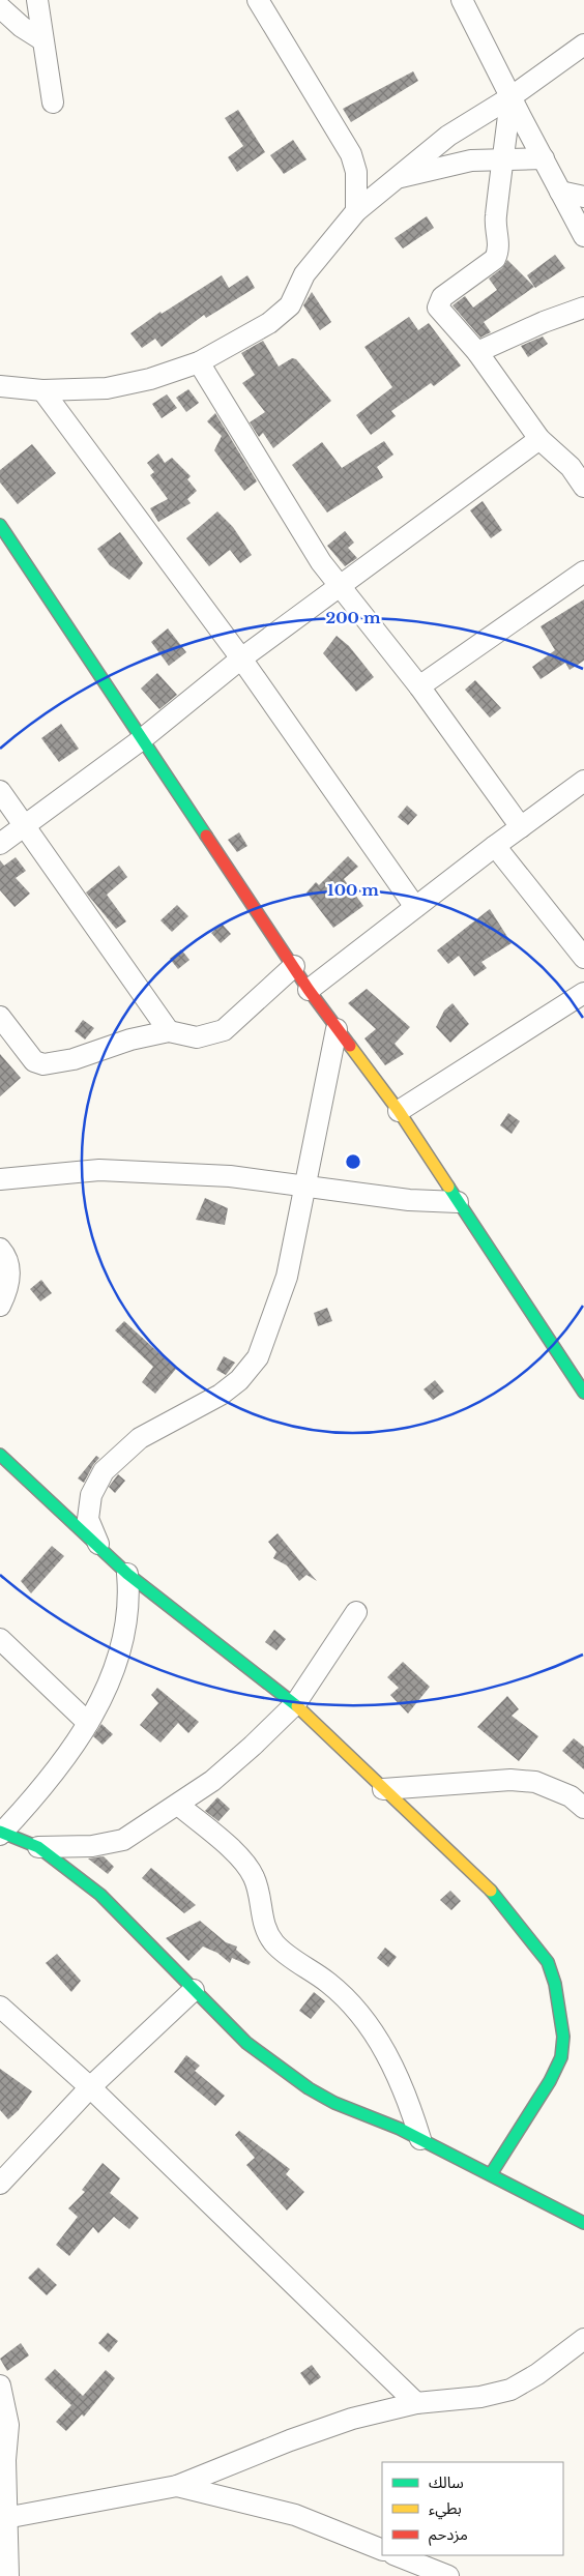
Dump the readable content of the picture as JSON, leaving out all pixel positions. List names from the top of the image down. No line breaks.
{"legend":["سالك","بطيء","مزدحم"],"rings":["200 m","100 m"]}
